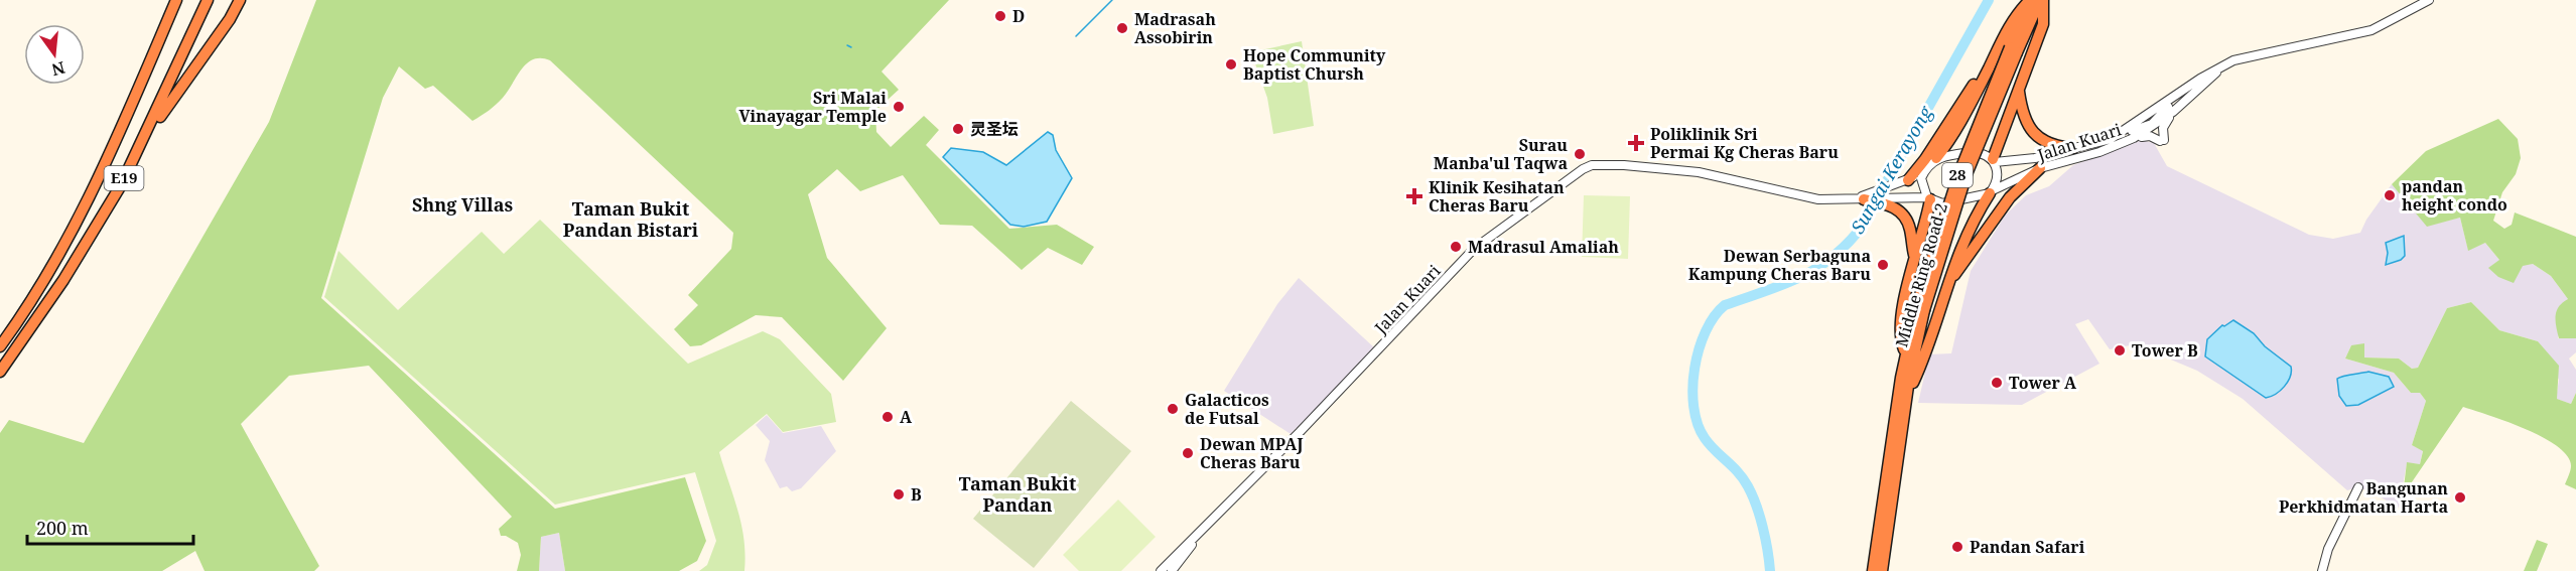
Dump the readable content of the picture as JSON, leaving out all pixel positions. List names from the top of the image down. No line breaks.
{"streets":{"highway":["28","E19","Middle Ring Road 2"],"street":["Jalan Kuari"]},"districts":["Shng Villas","Taman Bukit Pandan Bistari","Taman Bukit Pandan"],"water":["Sungai Kerayong"],"places":{"other":["D","Madrasah Assobirin","Hope Community Baptist Chursh","Sri Malai Vinayagar Temple","灵圣坛","Surau Manba'ul Taqwa","pandan height condo","Madrasul Amaliah","Dewan Serbaguna Kampung Cheras Baru","Tower B","Tower A","Galacticos de Futsal","A","Dewan MPAJ Cheras Baru","B","Bangunan Perkhidmatan Harta","Pandan Safari"],"health":["Poliklinik Sri Permai Kg Cheras Baru","Klinik Kesihatan Cheras Baru"]},"scale_bar":"200 m","north":"bottom"}
